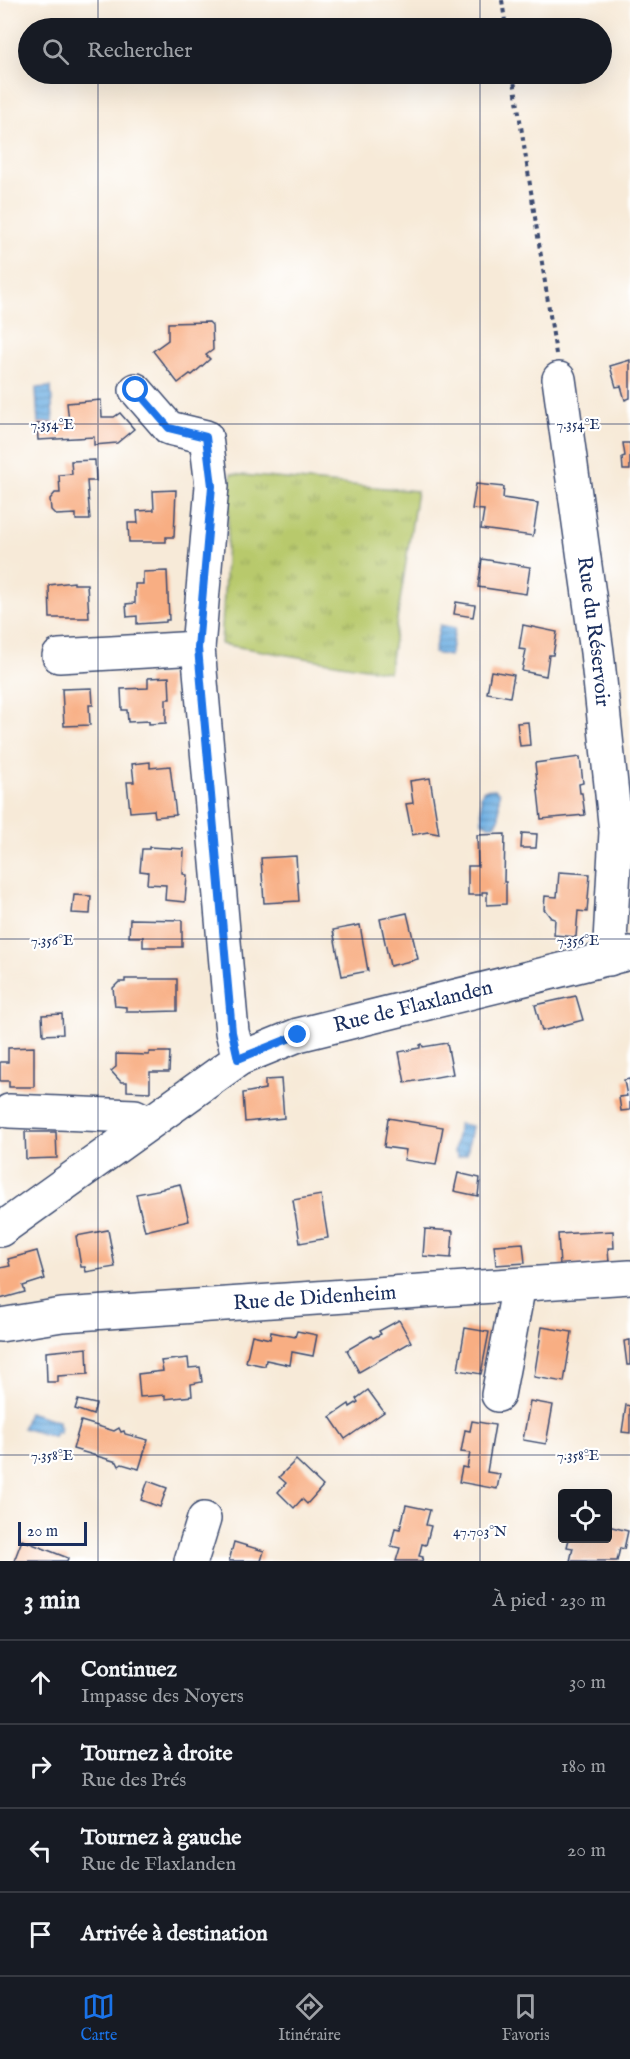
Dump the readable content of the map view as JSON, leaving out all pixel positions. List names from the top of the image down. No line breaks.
{"streets":{"street":["Rue du Réservoir","Rue de Flaxlanden","Rue de Didenheim"]},"crossings":[["Rue du Réservoir","Rue de Flaxlanden"]],"scale_bar":"20 m","page":{"search":"Rechercher","scale":"20 m","heading":["3 min","À pied · 230 m"],"list":[["Continuez","Impasse des Noyers","30 m"],["Tournez à droite","Rue des Prés","180 m"],["Tournez à gauche","Rue de Flaxlanden","20 m"],"Arrivée à destination"],"nav":["Carte","Itinéraire","Favoris"]},"coordinates":["7.354°E","7.356°E","7.358°E","47.703°N"]}
